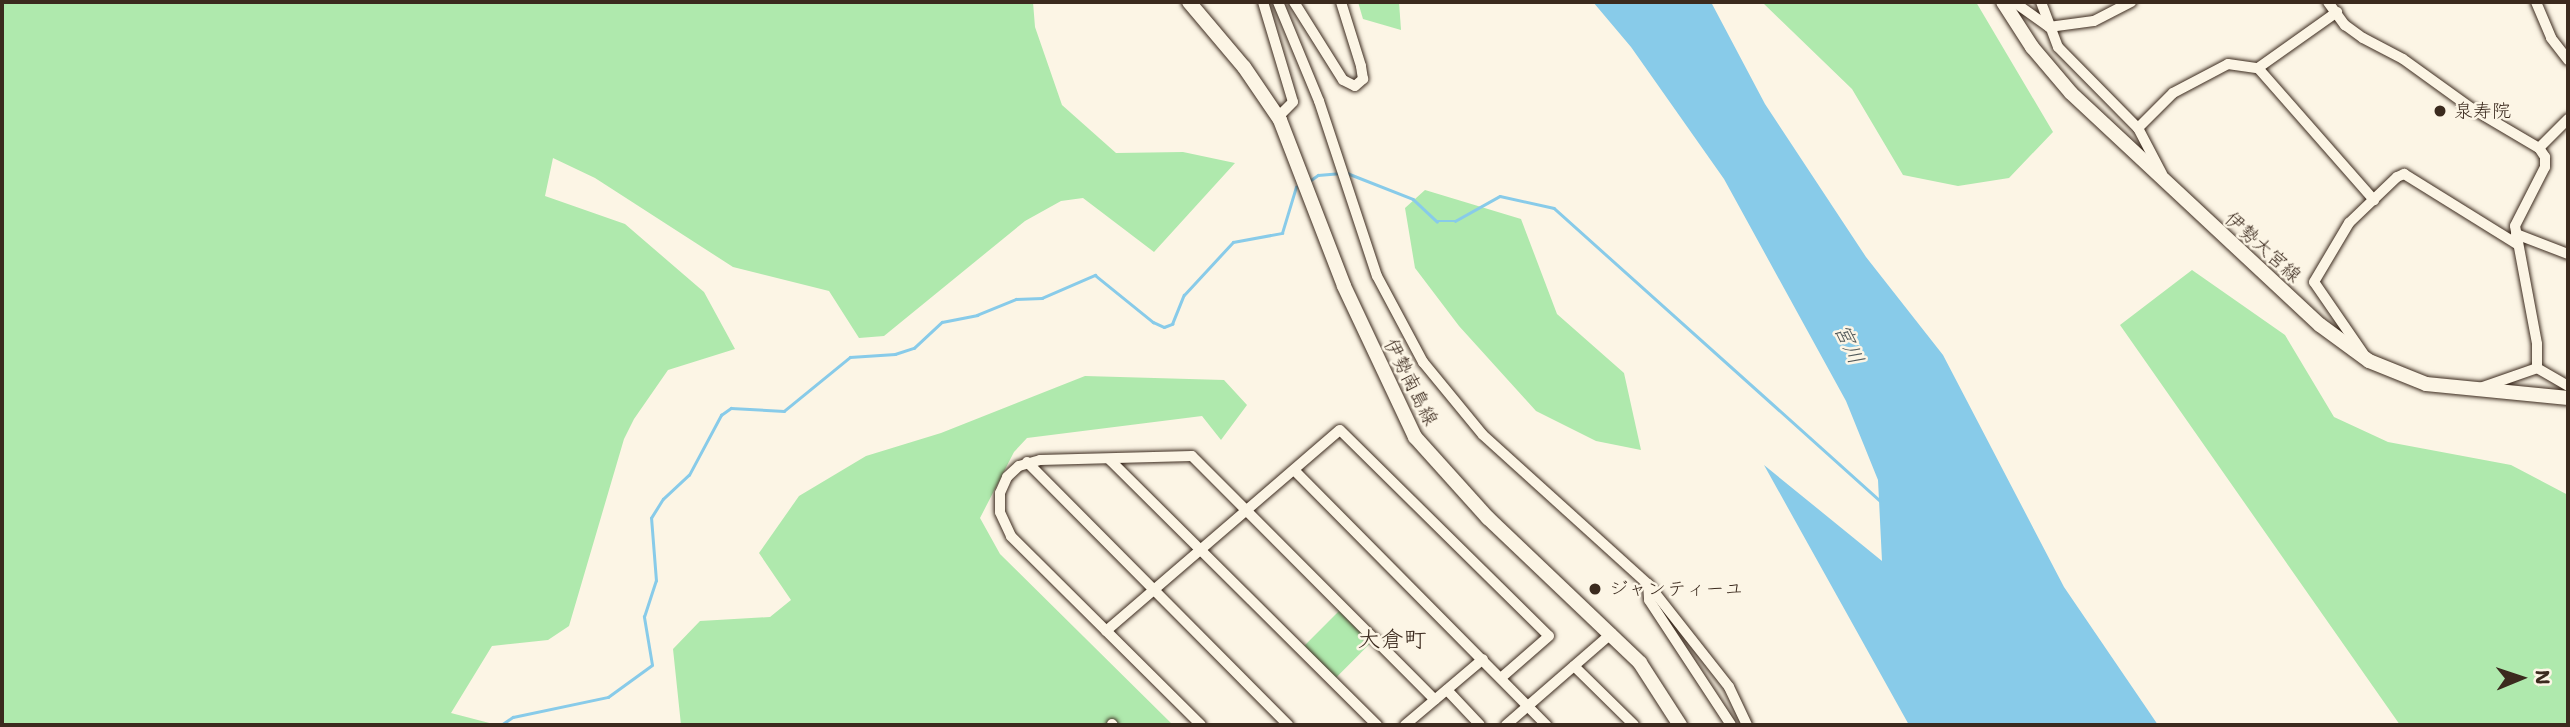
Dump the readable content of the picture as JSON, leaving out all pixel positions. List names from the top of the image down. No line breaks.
{"streets":{"main road":["伊勢大宮線","伊勢南島線"]},"districts":["大倉町"],"water":["宮川"],"places":["泉寿院","ジャンティーユ"],"north":"right"}
